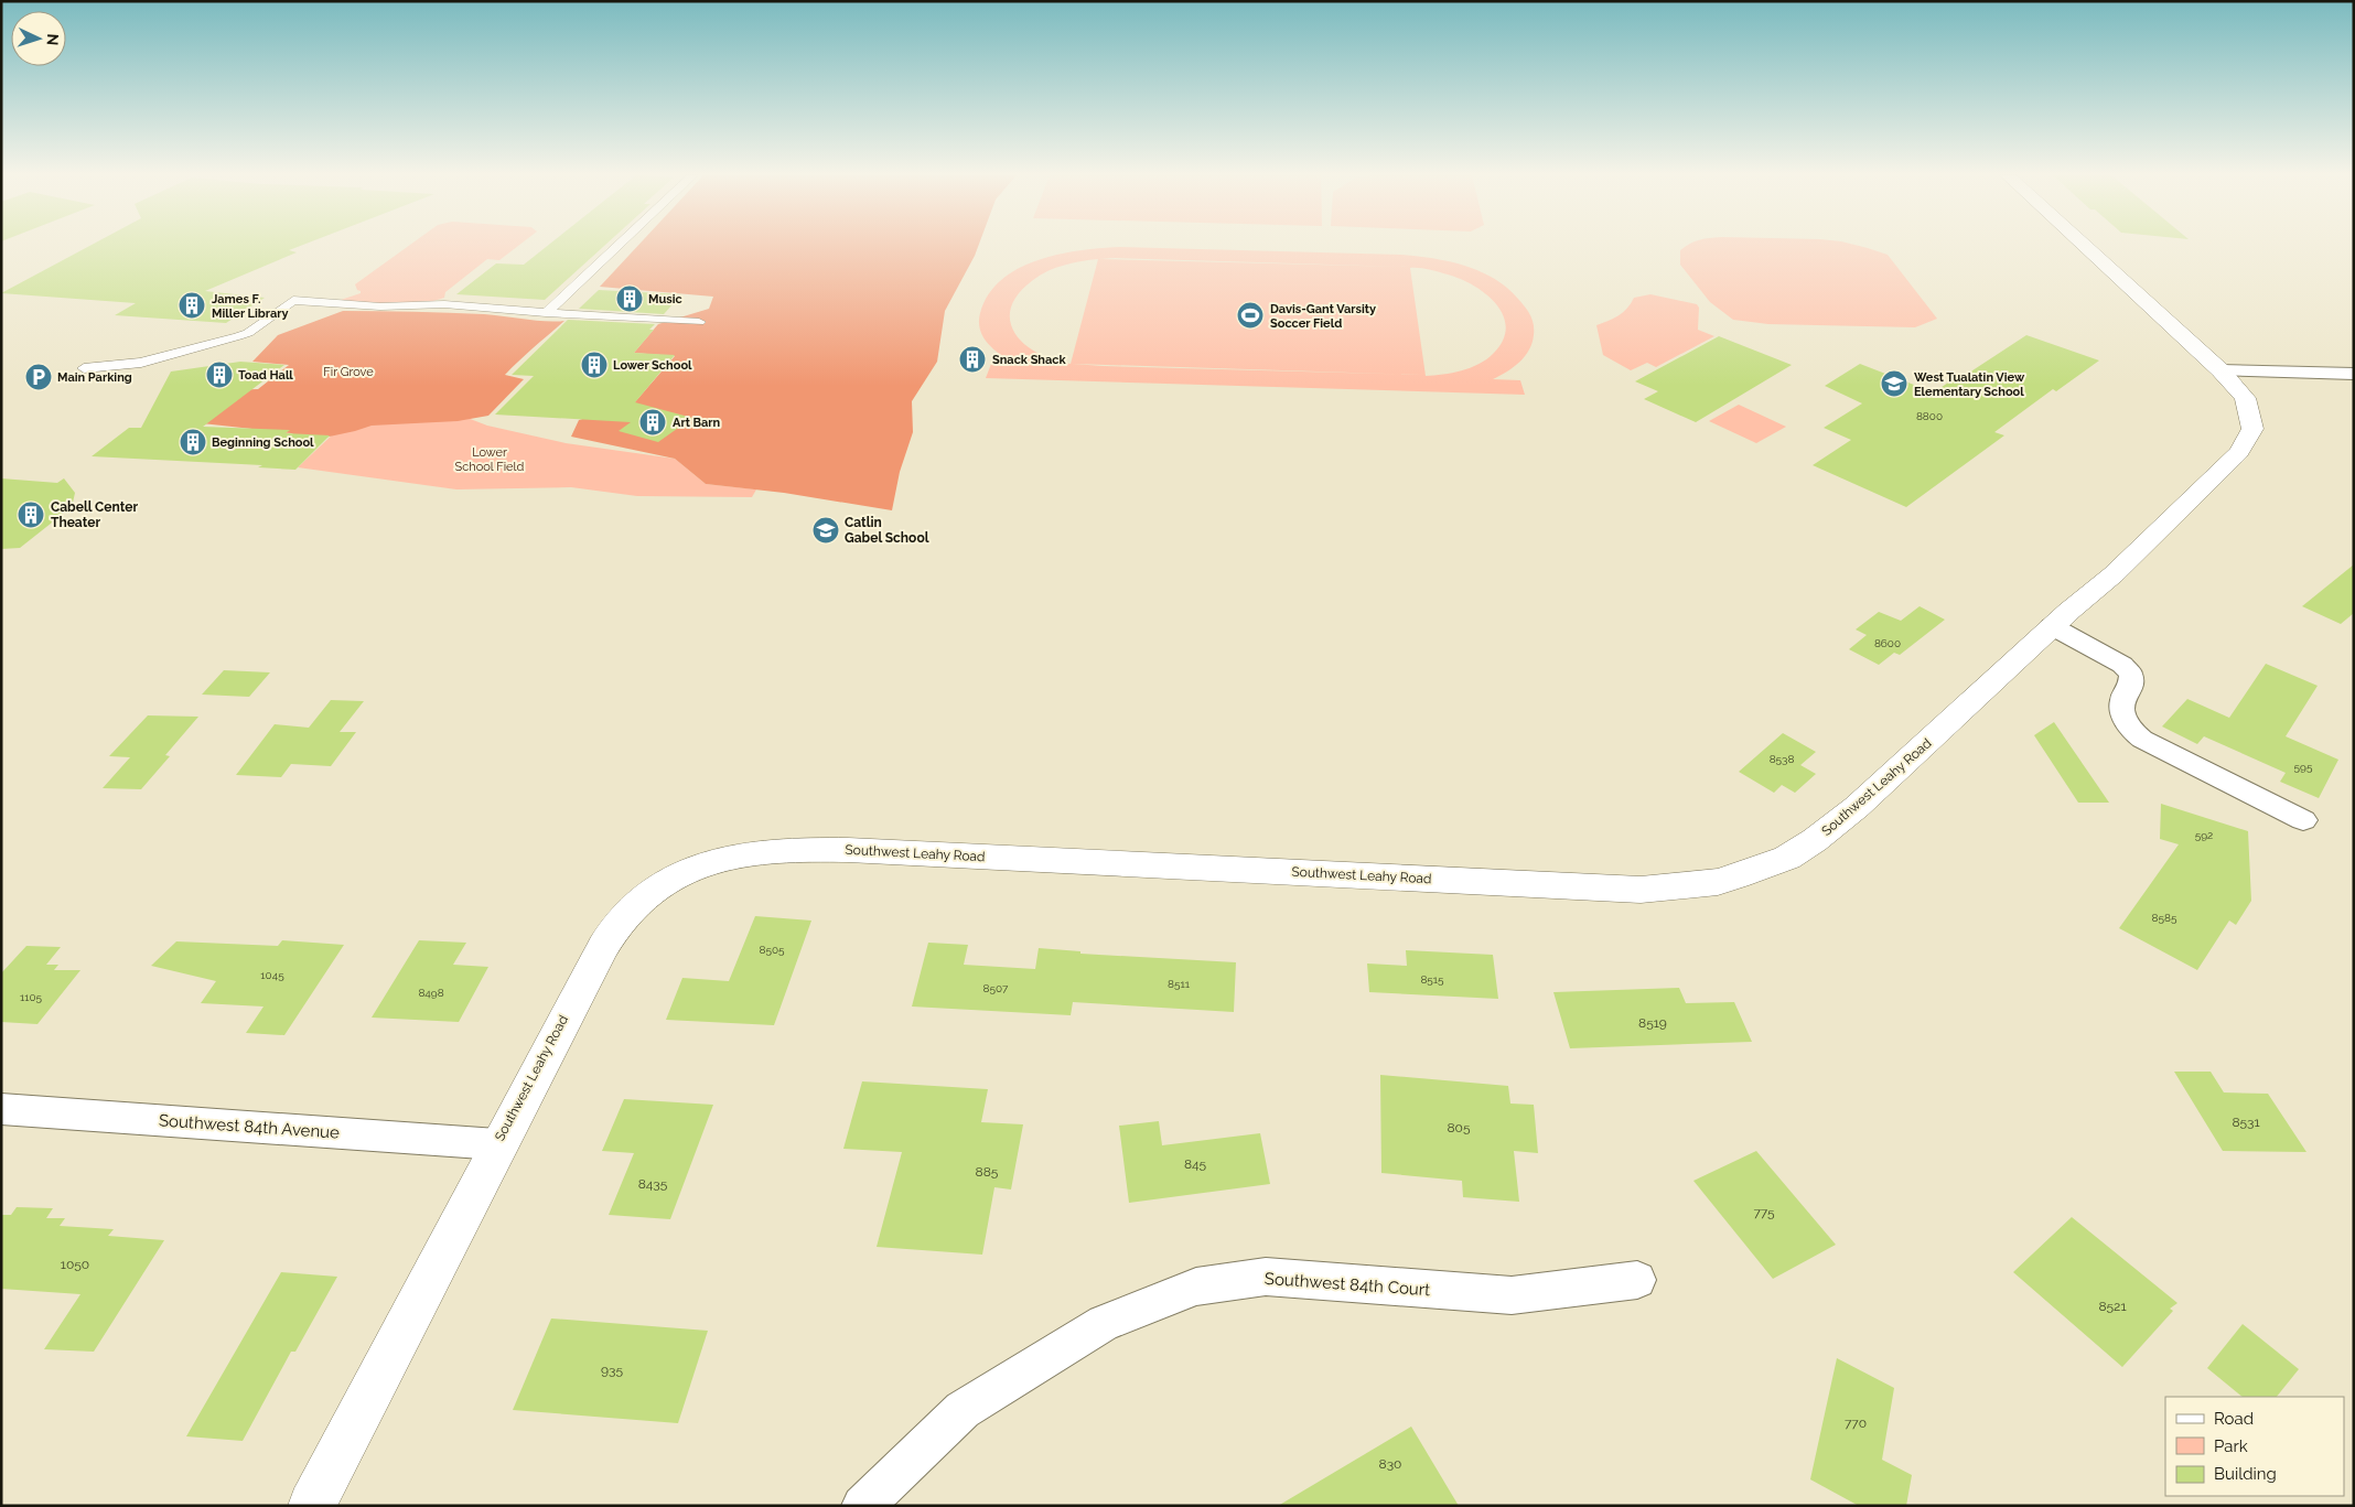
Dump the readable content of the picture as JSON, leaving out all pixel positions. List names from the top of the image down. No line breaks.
{"streets":{"street":["Southwest Leahy Road","Southwest 84th Avenue","Southwest 84th Court"]},"crossings":[["Southwest Leahy Road","Southwest 84th Avenue"]],"parks":["Fir Grove","Lower School Field"],"places":{"building":["Music","James F. Miller Library","Snack Shack","Lower School","Toad Hall","Art Barn","Beginning School","Cabell Center Theater"],"sports":["Davis-Gant Varsity Soccer Field"],"parking":["Main Parking"],"school or university":["West Tualatin View Elementary School","Catlin Gabel School"]},"house_numbers":["8800","8600","8538","595","592","8585","8505","1045","8515","8511","8507","8498","1105","8519","8531","805","845","885","8435","775","1050","8521","935","770","830"],"legend":["Road","Park","Building"],"north":"right"}
